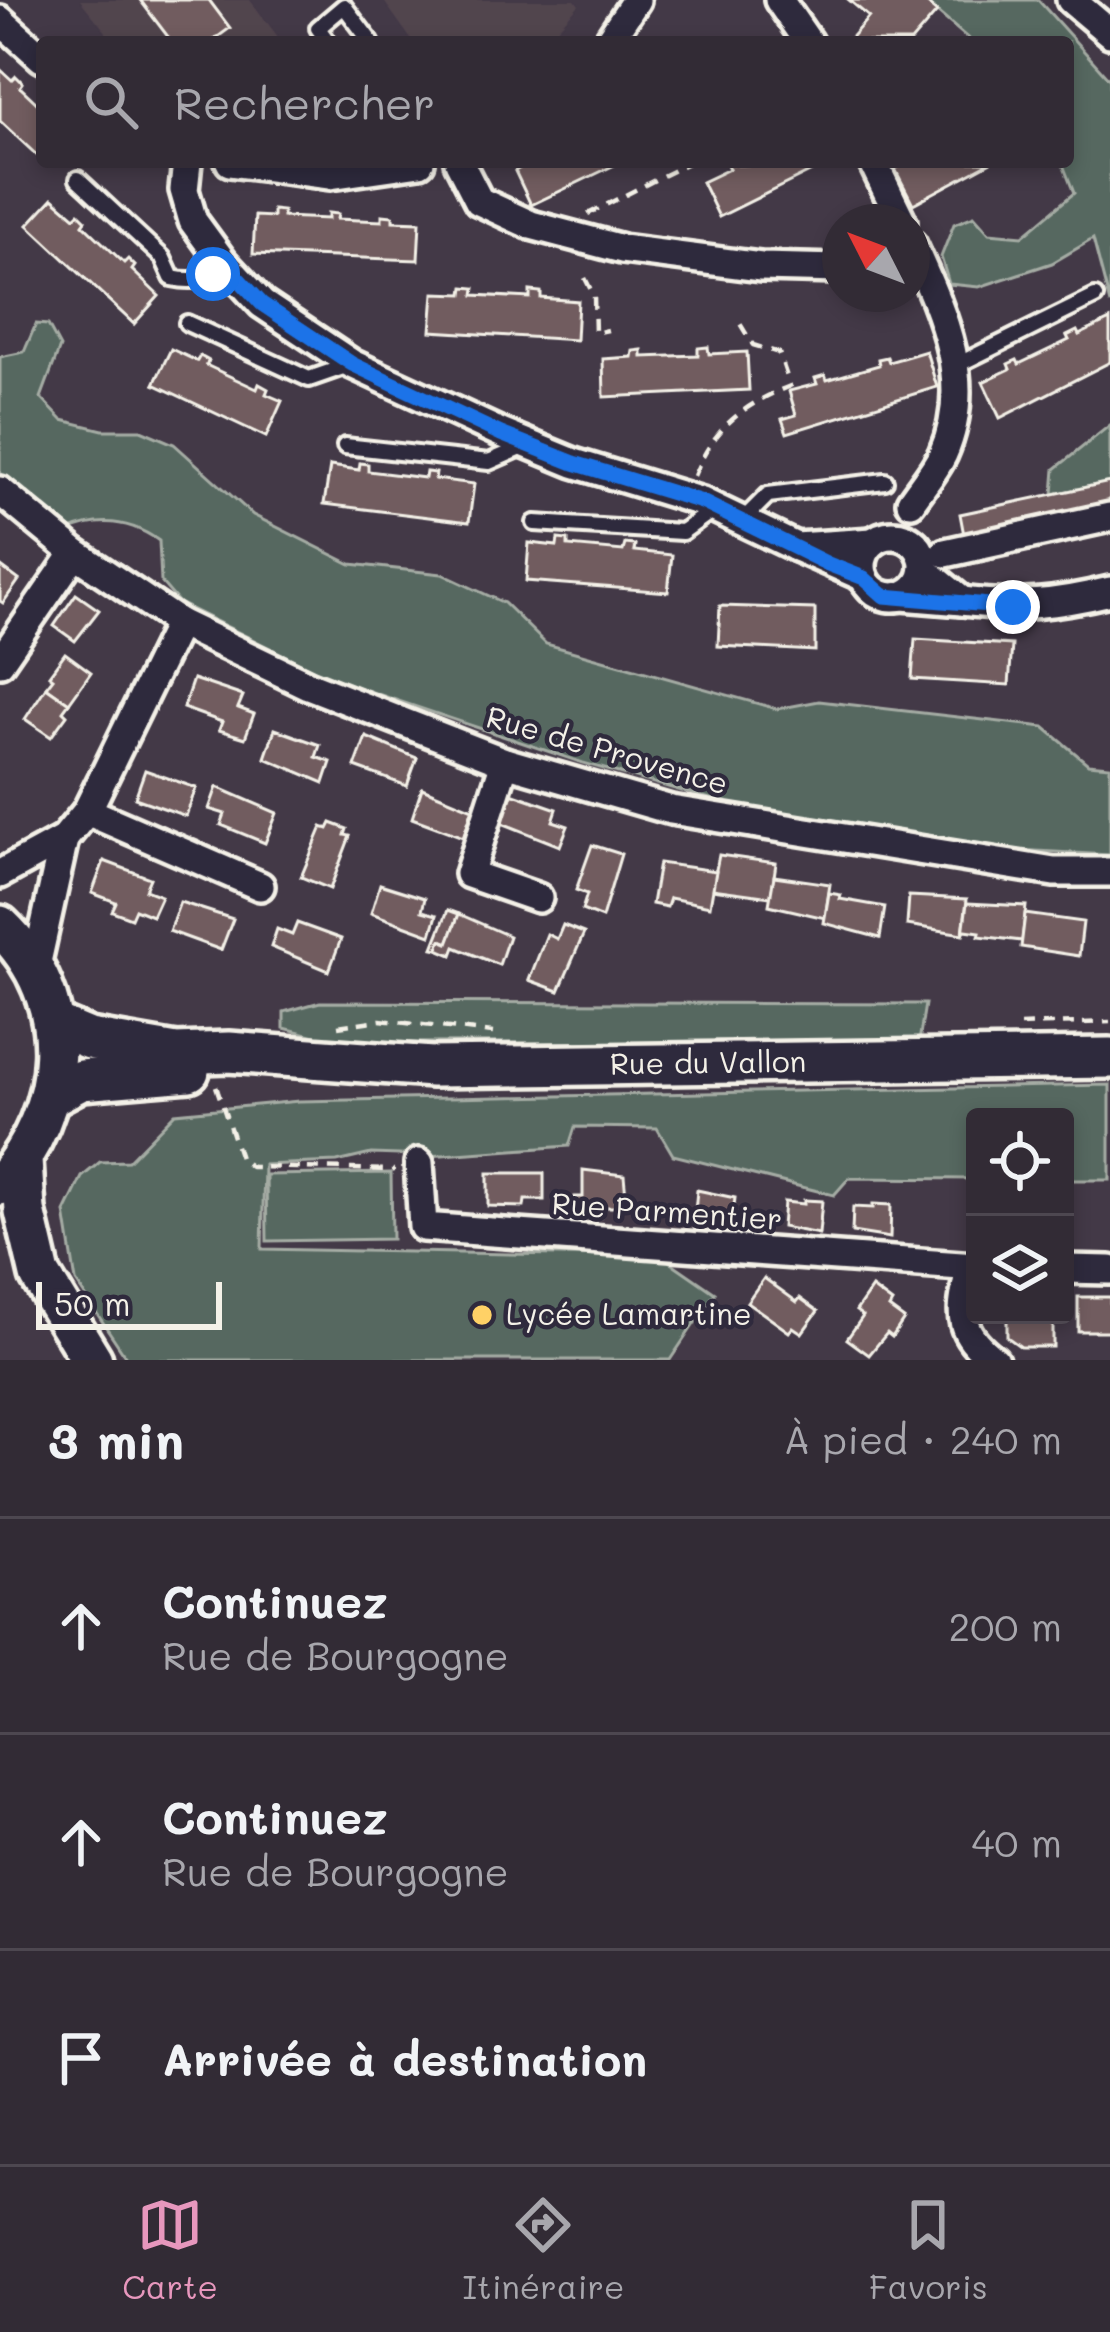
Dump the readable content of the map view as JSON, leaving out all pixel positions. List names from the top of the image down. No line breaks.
{"streets":{"street":["Rue de Provence","Rue du Vallon","Rue Parmentier"]},"places":["Lycée Lamartine"],"scale_bar":"50 m","north":"top left","page":{"search":"Rechercher","scale":"50 m","heading":["3 min","À pied · 240 m"],"list":[["Continuez","Rue de Bourgogne","200 m"],["Continuez","Rue de Bourgogne","40 m"],"Arrivée à destination"],"nav":["Carte","Itinéraire","Favoris"]}}
